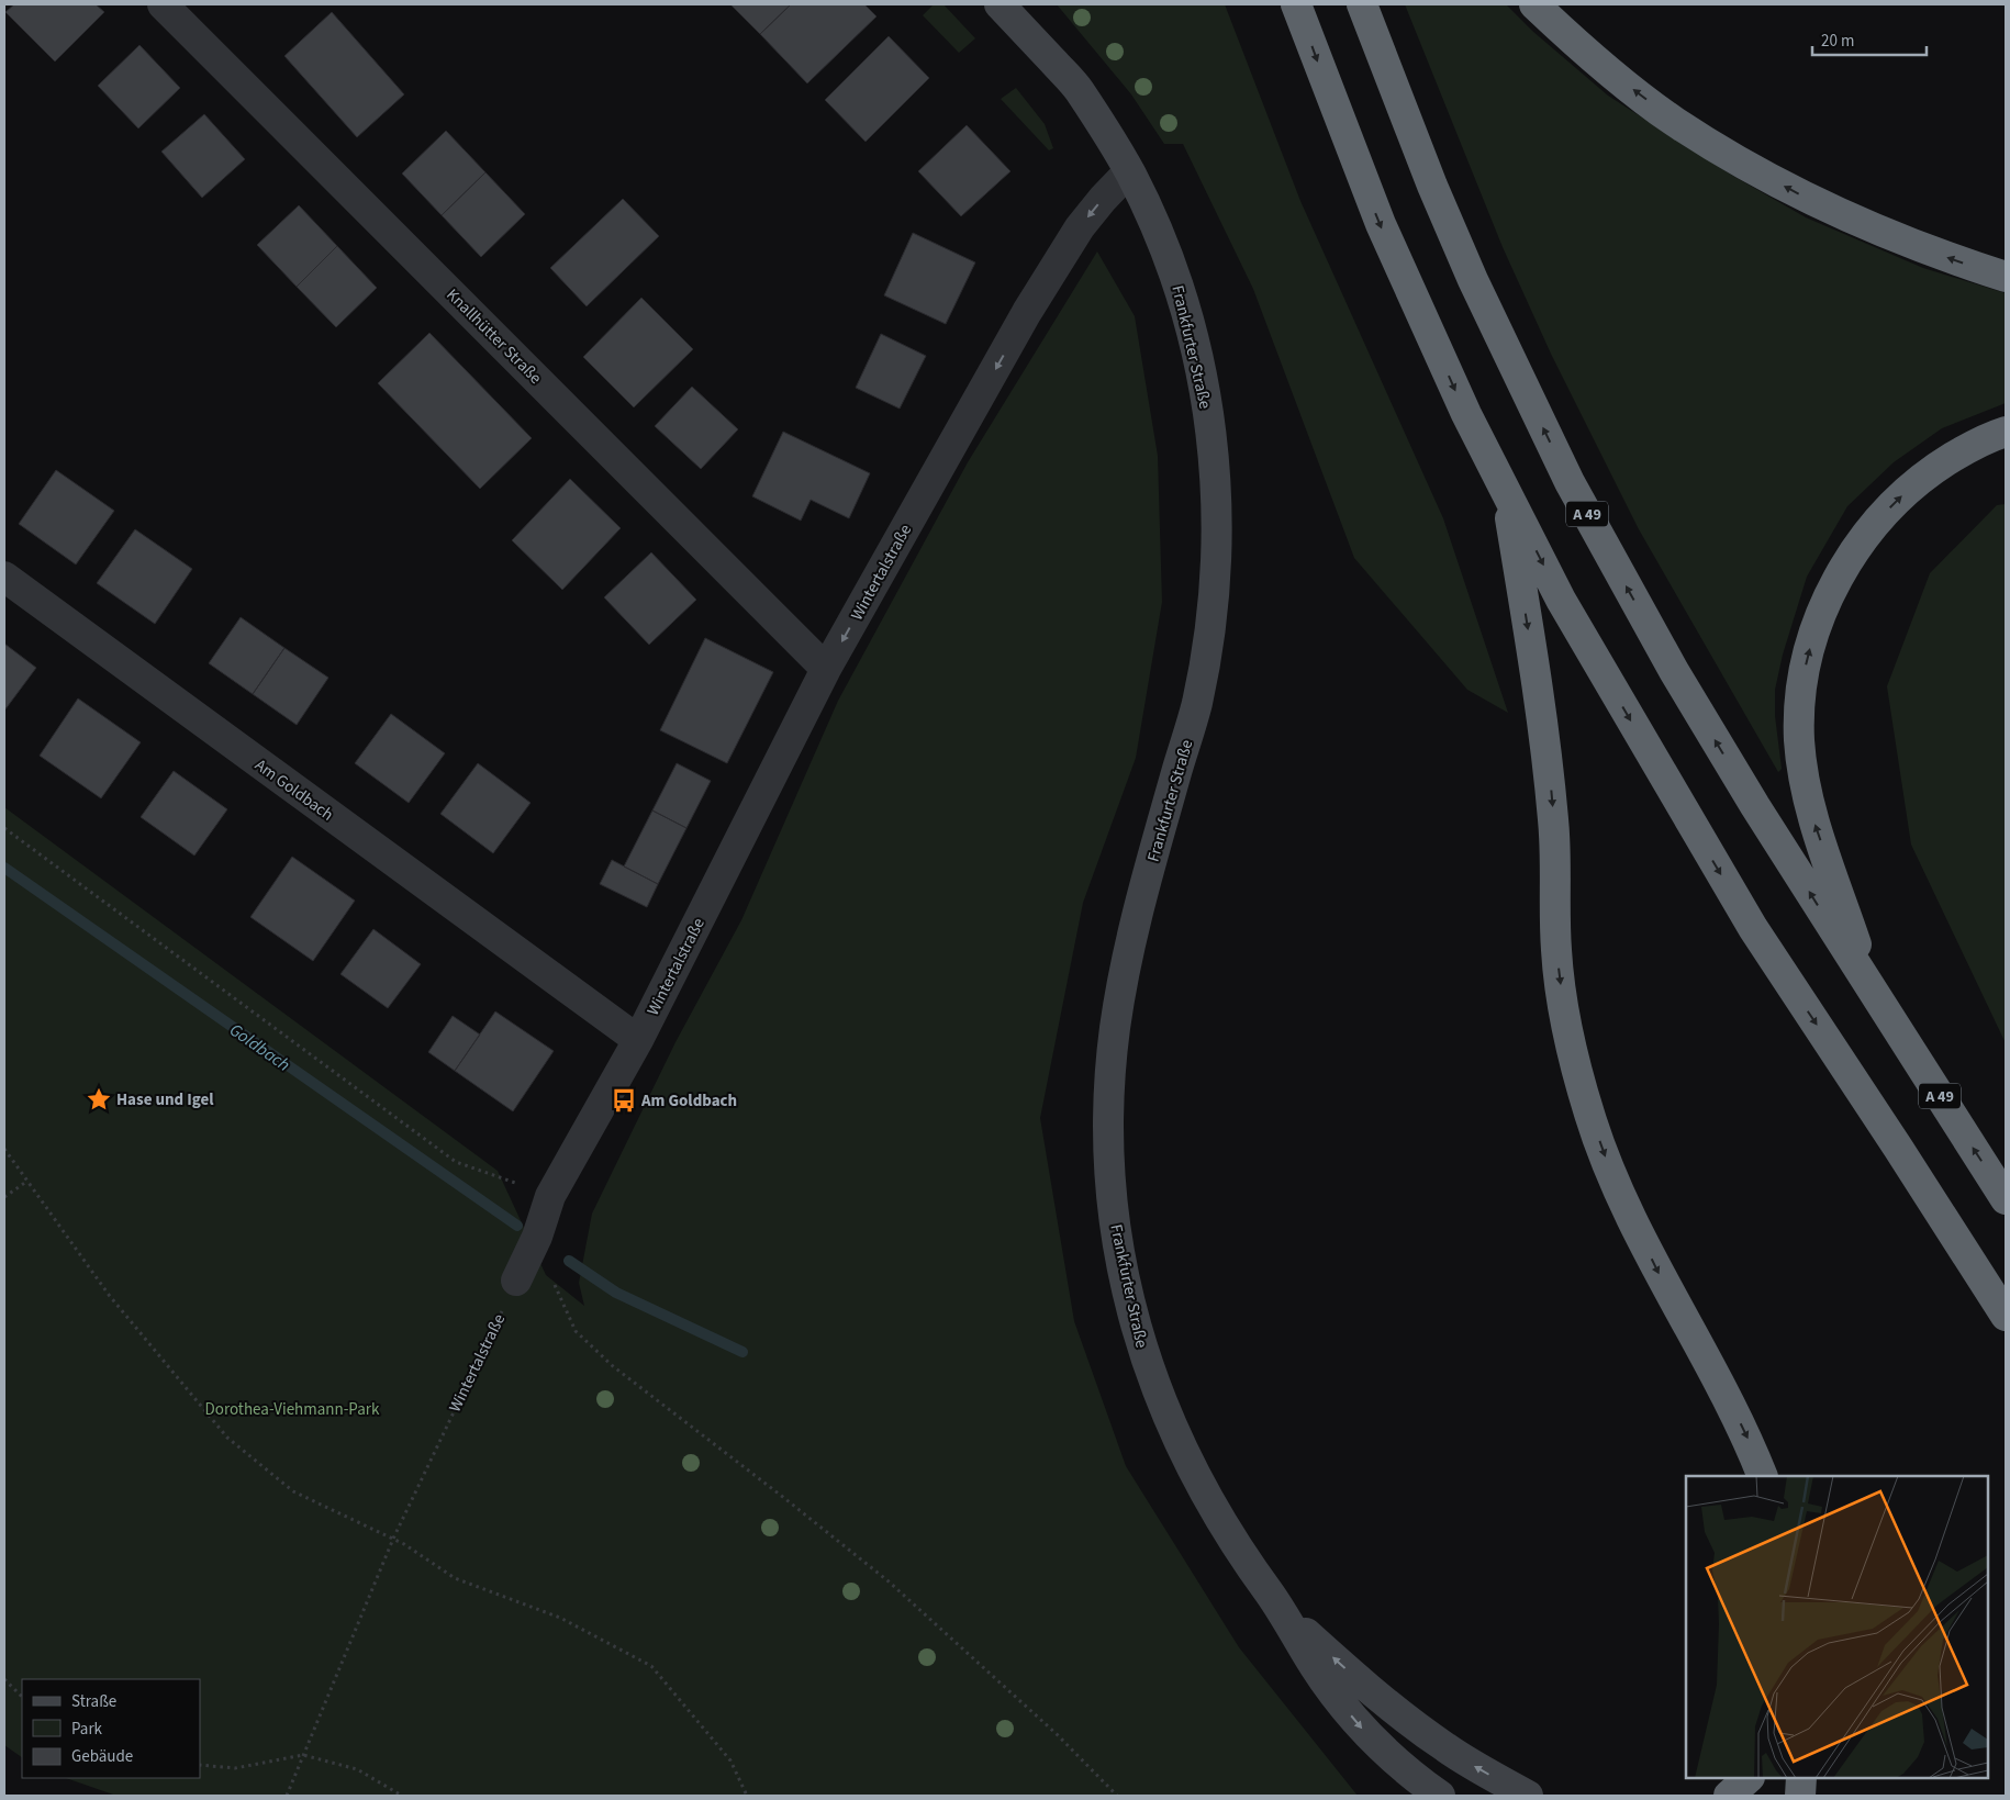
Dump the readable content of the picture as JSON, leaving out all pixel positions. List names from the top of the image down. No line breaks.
{"streets":{"highway":["A 49"],"main road":["Frankfurter Straße"],"street":["Knallhütter Straße","Wintertalstraße","Am Goldbach"]},"crossings":[["Knallhütter Straße","Wintertalstraße"],["Frankfurter Straße","Wintertalstraße"],["Wintertalstraße","Am Goldbach"]],"water":["Goldbach"],"parks":["Dorothea-Viehmann-Park"],"places":{"place":["Hase und Igel"],"bus stop":["Am Goldbach"]},"legend":["Straße","Park","Gebäude"],"scale_bar":"20 m"}
